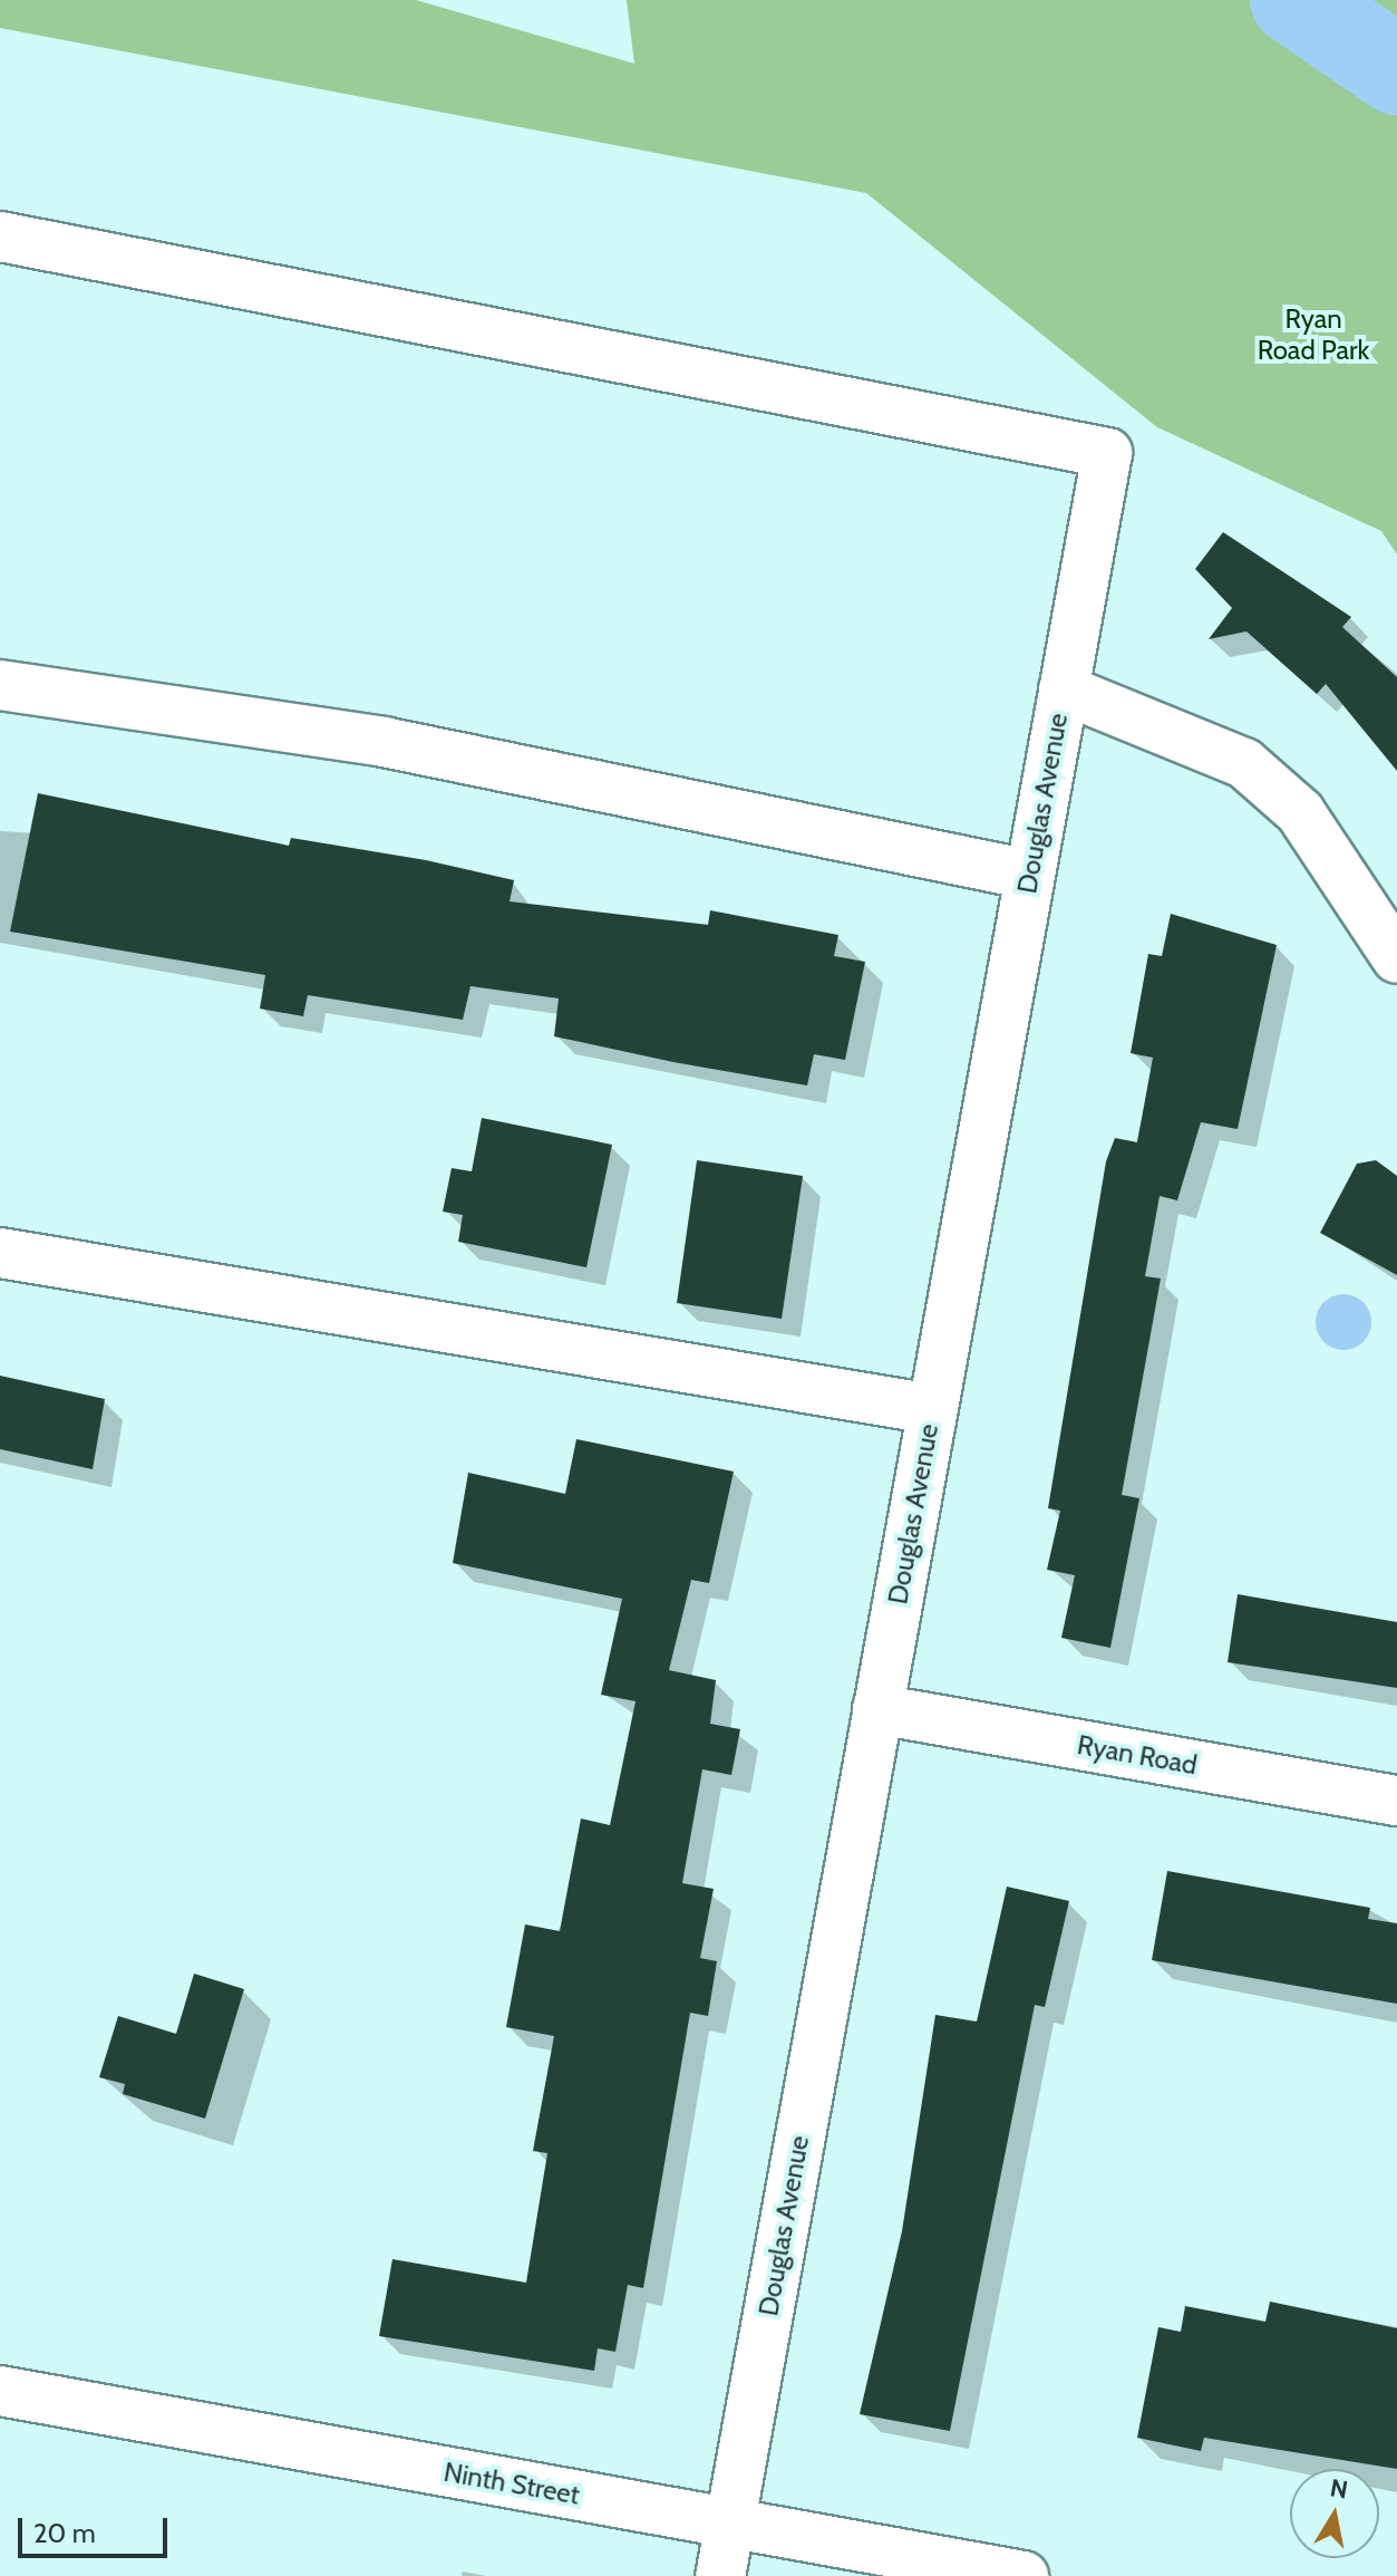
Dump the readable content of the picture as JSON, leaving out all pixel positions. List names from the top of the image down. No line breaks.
{"streets":{"street":["Douglas Avenue","Ryan Road","Ninth Street"]},"crossings":[["Douglas Avenue","Ryan Road"],["Douglas Avenue","Ninth Street"]],"parks":["Ryan Road Park"],"scale_bar":"20 m","north":"top"}
